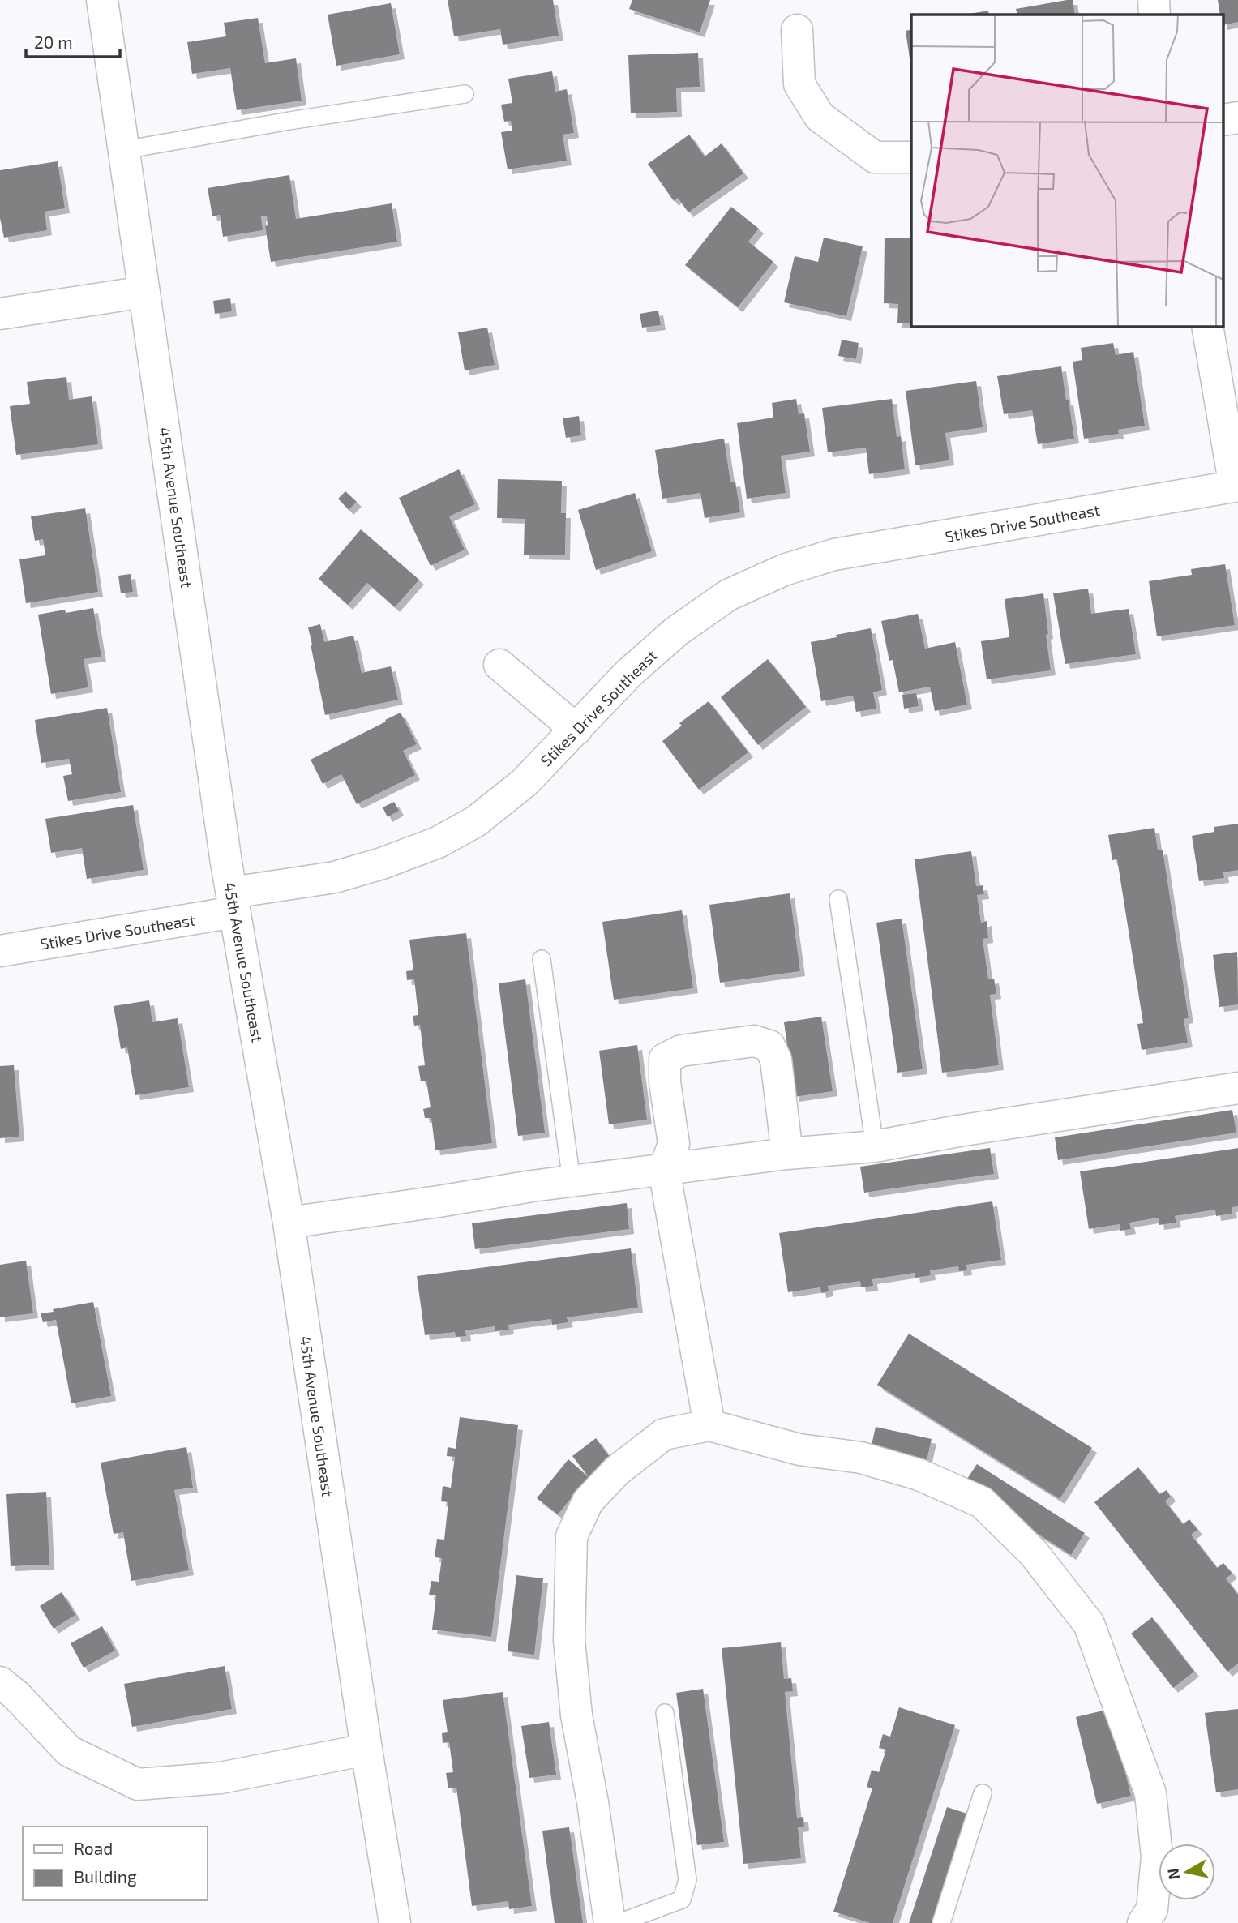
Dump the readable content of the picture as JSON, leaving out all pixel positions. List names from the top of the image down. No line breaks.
{"streets":{"street":["45th Avenue Southeast","Stikes Drive Southeast"]},"crossings":[["45th Avenue Southeast","Stikes Drive Southeast"]],"legend":["Road","Building"],"scale_bar":"20 m","north":"left"}
